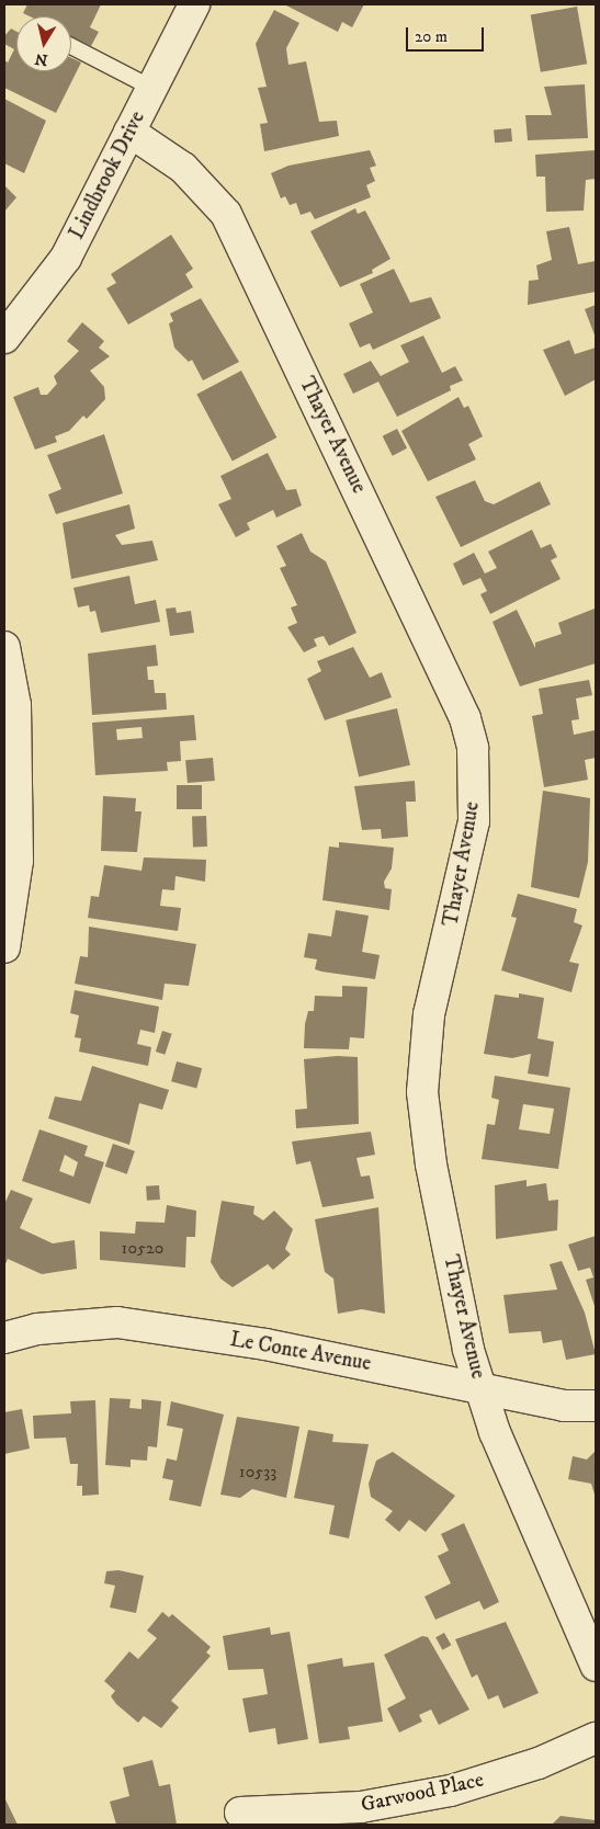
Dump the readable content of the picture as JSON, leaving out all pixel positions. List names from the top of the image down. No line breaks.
{"streets":{"street":["Lindbrook Drive","Thayer Avenue","Le Conte Avenue","Garwood Place"]},"crossings":[["Lindbrook Drive","Thayer Avenue"],["Thayer Avenue","Le Conte Avenue"]],"house_numbers":["10520","10533"],"scale_bar":"20 m","north":"bottom"}
